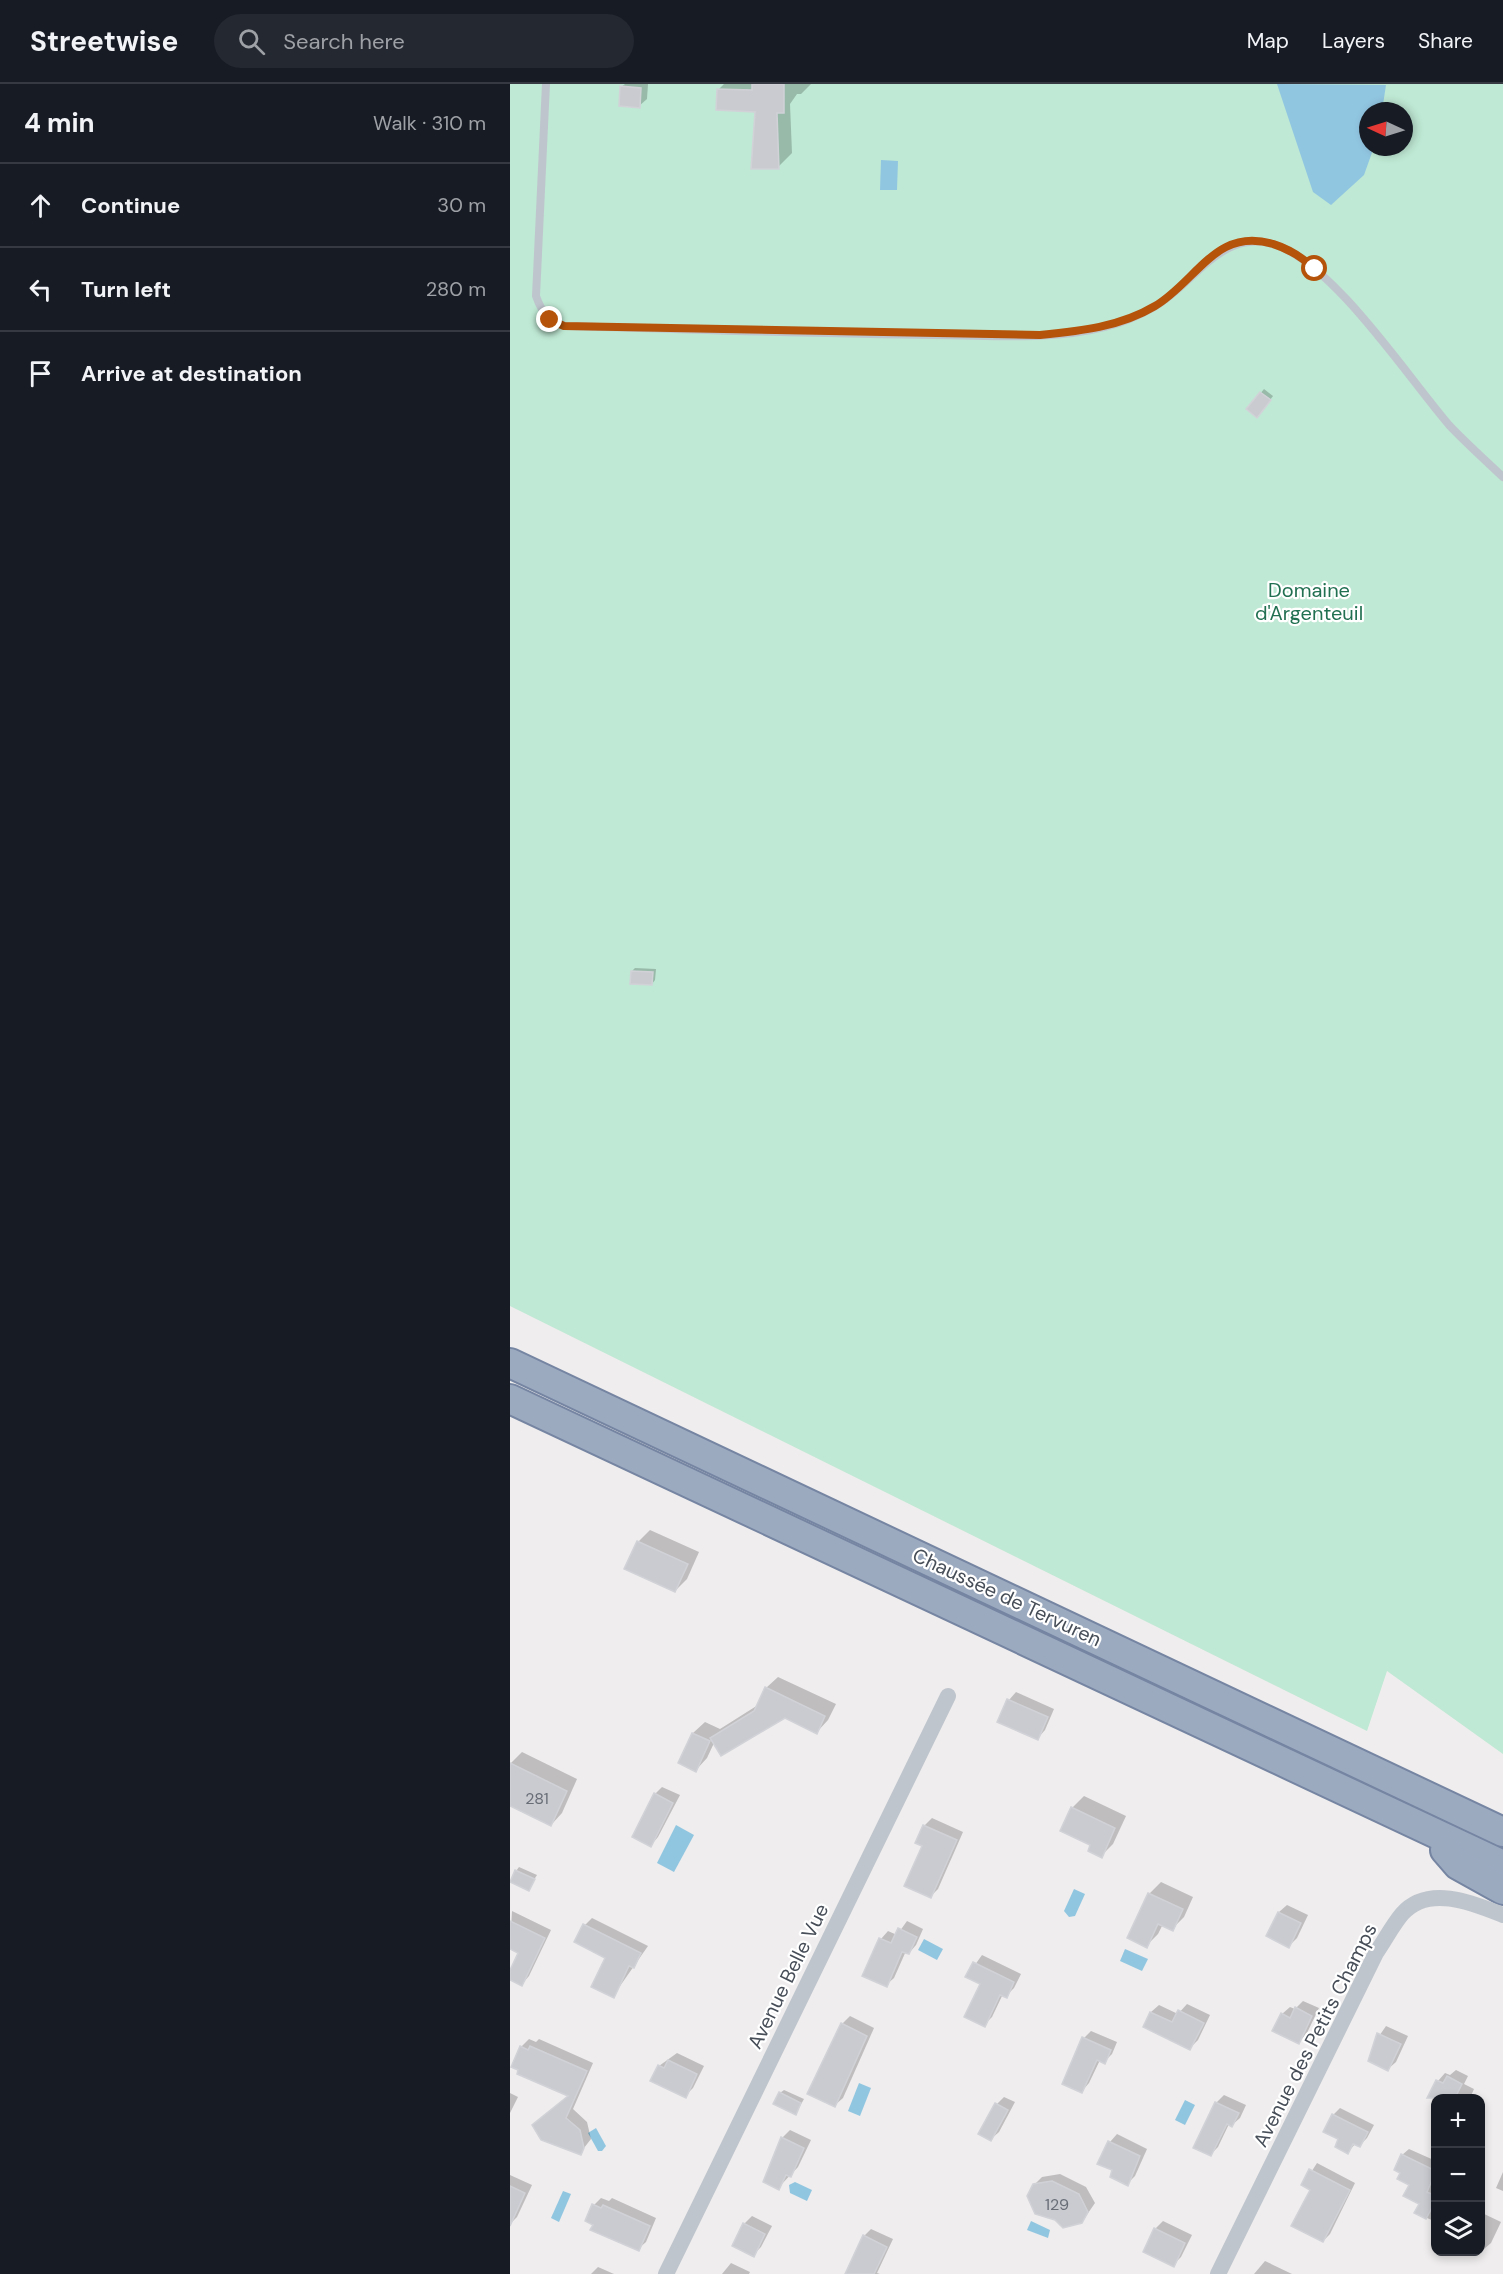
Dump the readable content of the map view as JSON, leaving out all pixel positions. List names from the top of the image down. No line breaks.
{"streets":{"highway":["Chaussée de Tervuren"],"street":["Avenue Belle Vue","Avenue des Petits Champs"]},"parks":["Domaine d'Argenteuil"],"house_numbers":["281","129"],"north":"left","page":{"header":"Streetwise","search":"Search here","nav":["Map","Layers","Share"],"heading":["4 min","Walk · 310 m"],"list":[["Continue","30 m"],["Turn left","280 m"],"Arrive at destination"],"map_buttons":["+","−"]}}
